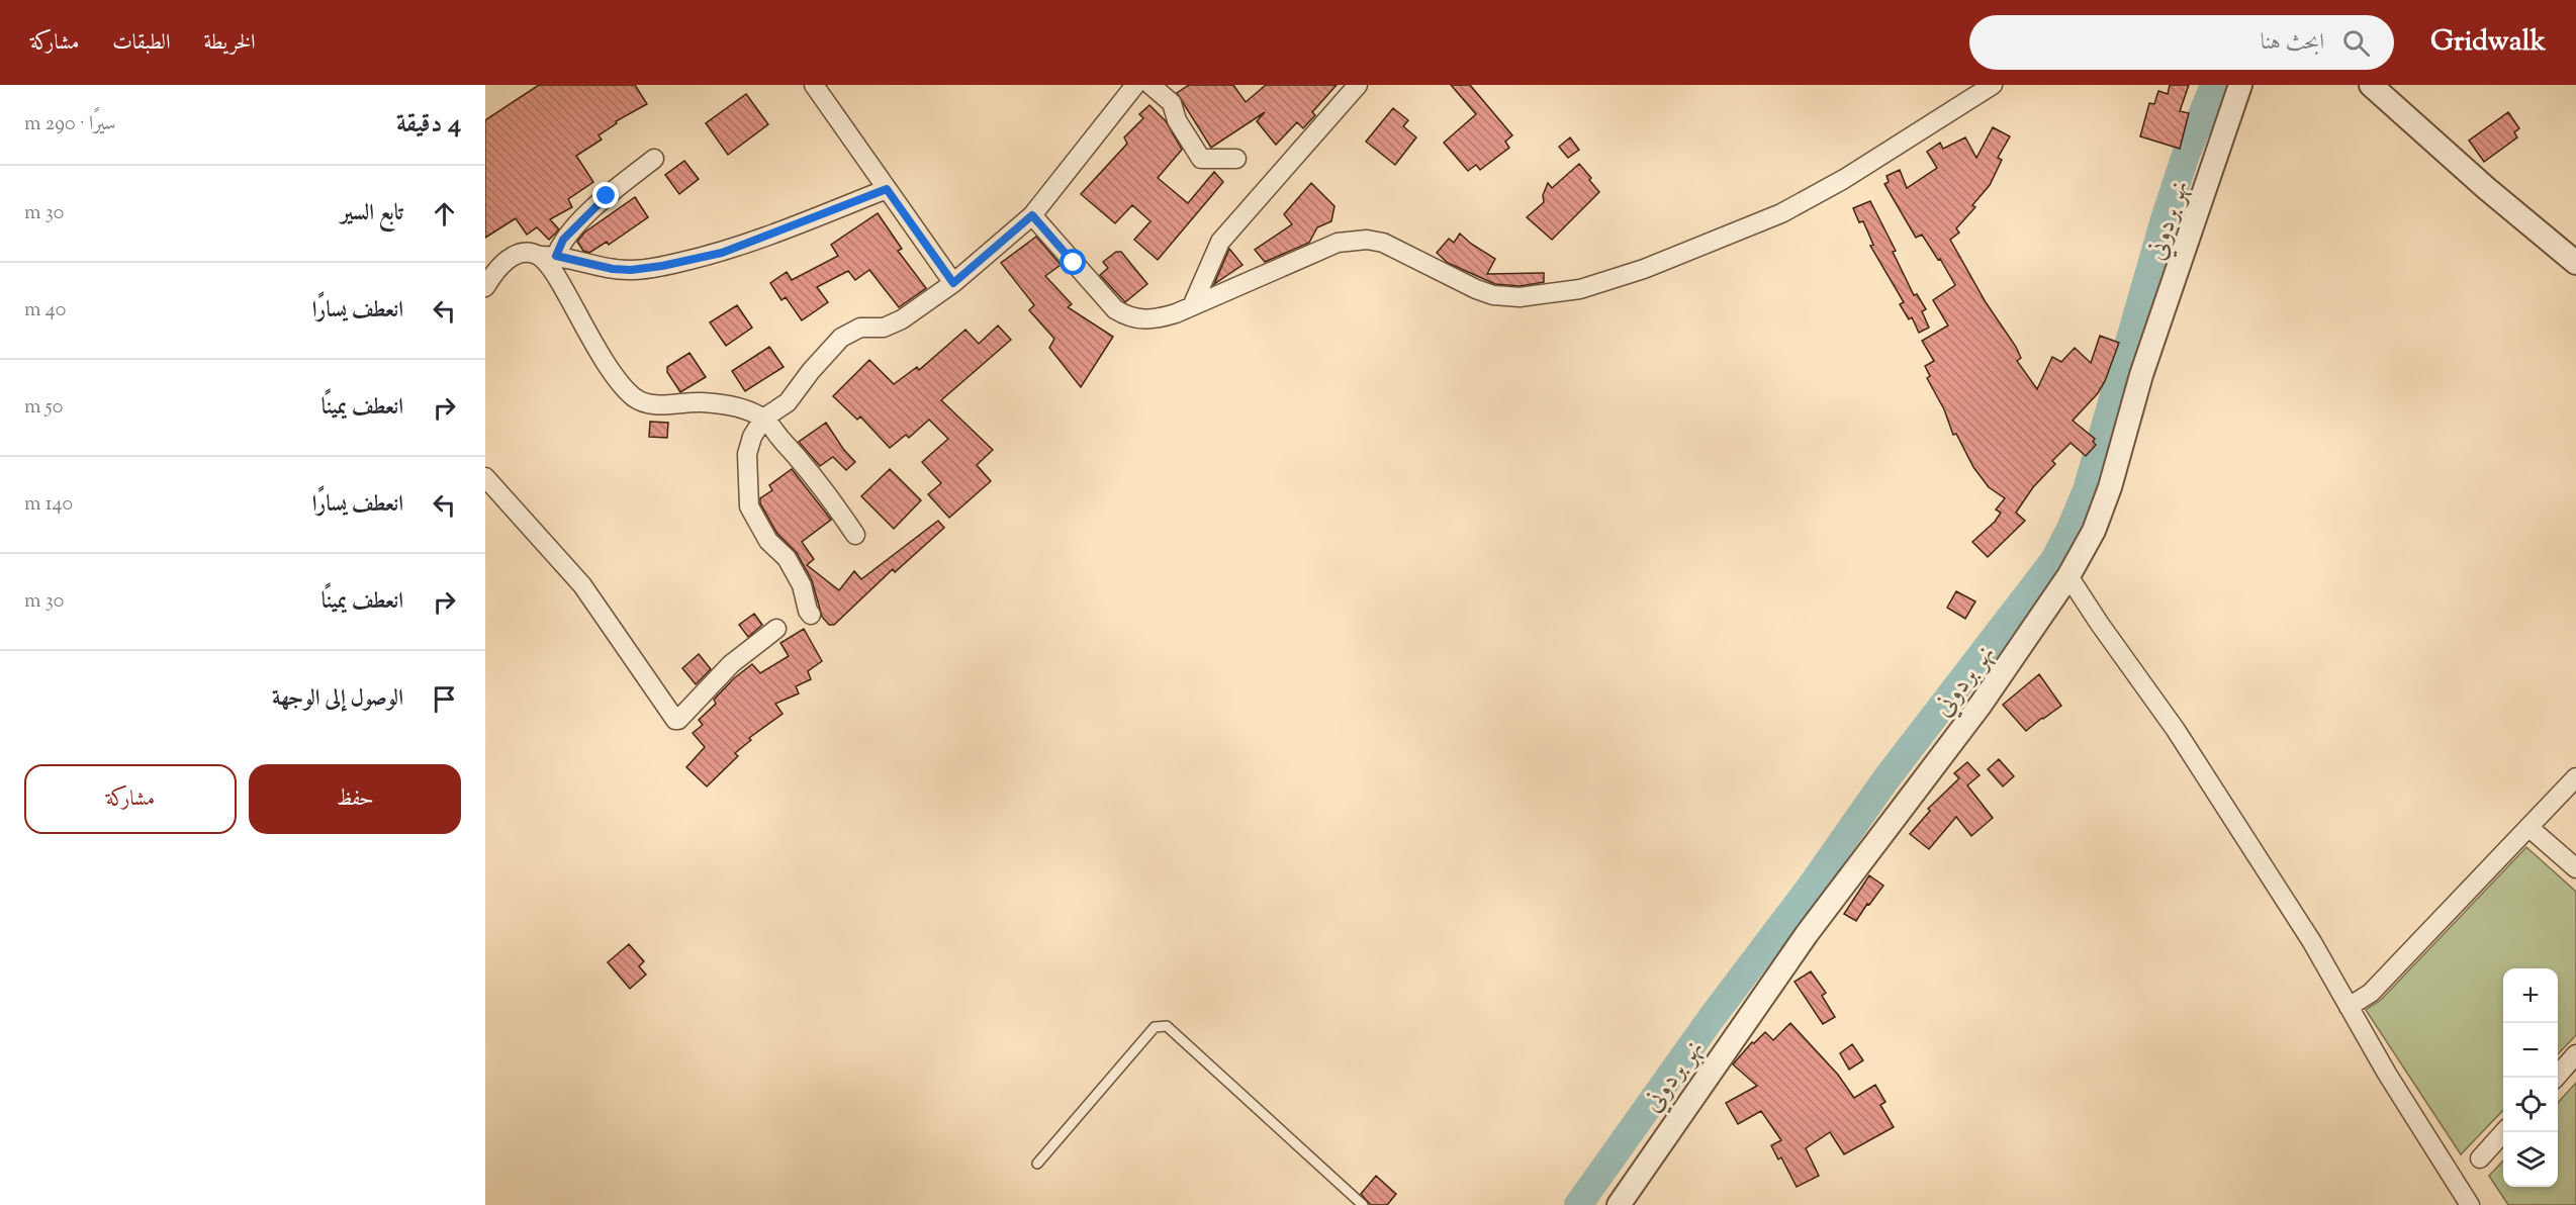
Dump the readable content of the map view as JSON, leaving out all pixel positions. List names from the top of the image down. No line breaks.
{"water":["نهر بردوني"],"page":{"header":"Gridwalk","search":"ابحث هنا","nav":["الخريطة","الطبقات","مشاركة"],"heading":["4 دقيقة","سيرًا · 290 m"],"list":[["تابع السير","30 m"],["انعطف يسارًا","40 m"],["انعطف يمينًا","50 m"],["انعطف يسارًا","140 m"],["انعطف يمينًا","30 m"],"الوصول إلى الوجهة"],"buttons":["حفظ","مشاركة"],"map_buttons":["+","−"]}}
